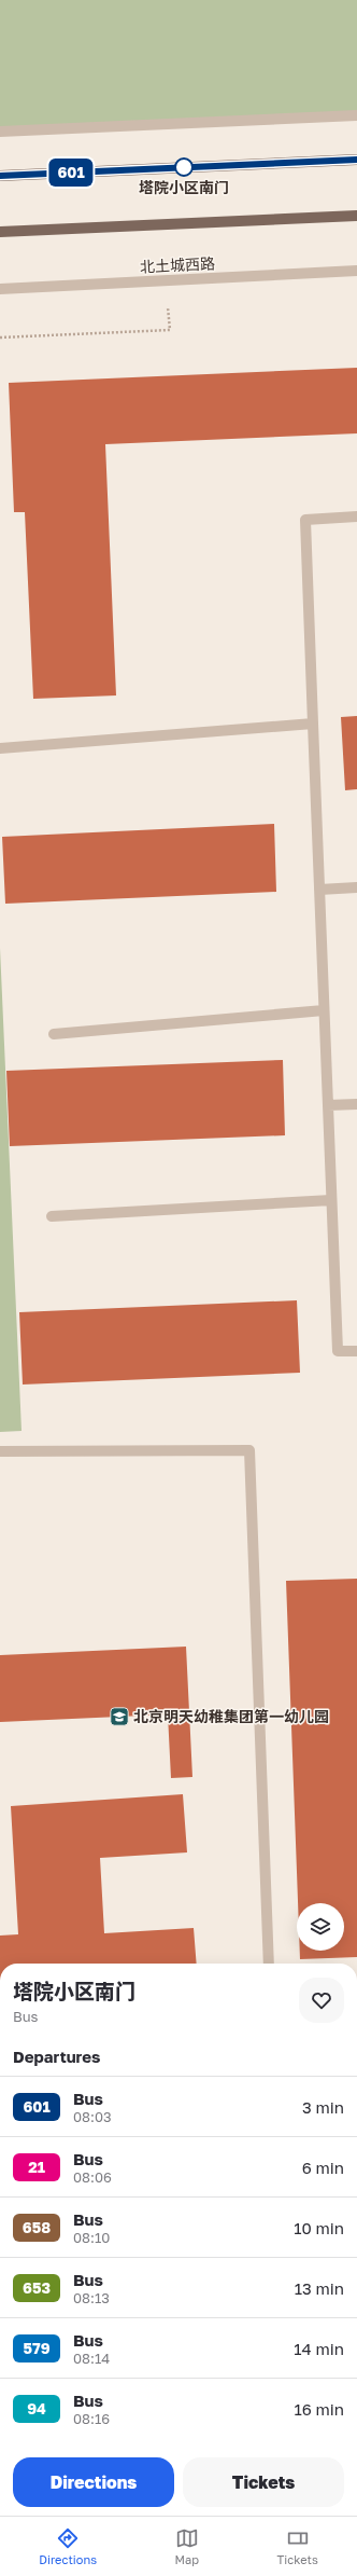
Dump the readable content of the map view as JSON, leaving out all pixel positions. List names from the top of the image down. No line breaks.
{"streets":{"street":["北土城西路"]},"places":{"other":["塔院小区南门"],"school or university":["北京明天幼稚集团第一幼儿园"]},"lines":["bus line 601"],"page":{"on_map":"601","heading":[["塔院小区南门","Bus"],"Departures"],"list":[{"mark":"601","name":"Bus","note":"08:03","value":"3 min"},{"mark":"21","name":"Bus","note":"08:06","value":"6 min"},{"mark":"658","name":"Bus","note":"08:10","value":"10 min"},{"mark":"653","name":"Bus","note":"08:13","value":"13 min"},{"mark":"579","name":"Bus","note":"08:14","value":"14 min"},{"mark":"94","name":"Bus","note":"08:16","value":"16 min"}],"buttons":["Directions","Tickets"],"tabs":["Directions","Map","Tickets"]}}
